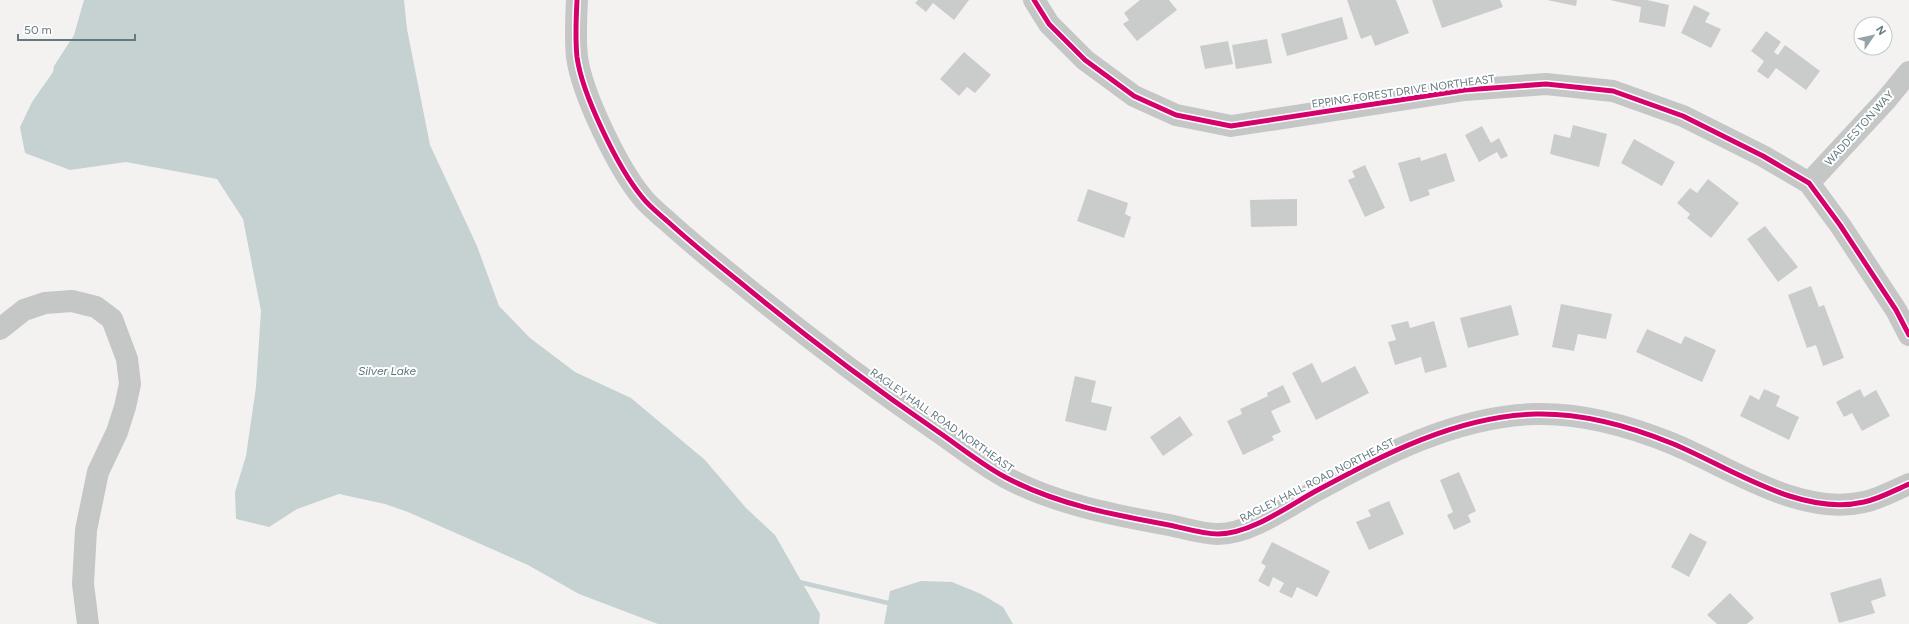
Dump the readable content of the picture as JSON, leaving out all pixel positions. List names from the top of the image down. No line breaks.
{"streets":{"street":["EPPING FOREST DRIVE NORTHEAST","WADDESTON WAY","RAGLEY HALL ROAD NORTHEAST"]},"crossings":[["EPPING FOREST DRIVE NORTHEAST","WADDESTON WAY"]],"water":["Silver Lake"],"scale_bar":"50 m","north":"top right"}
